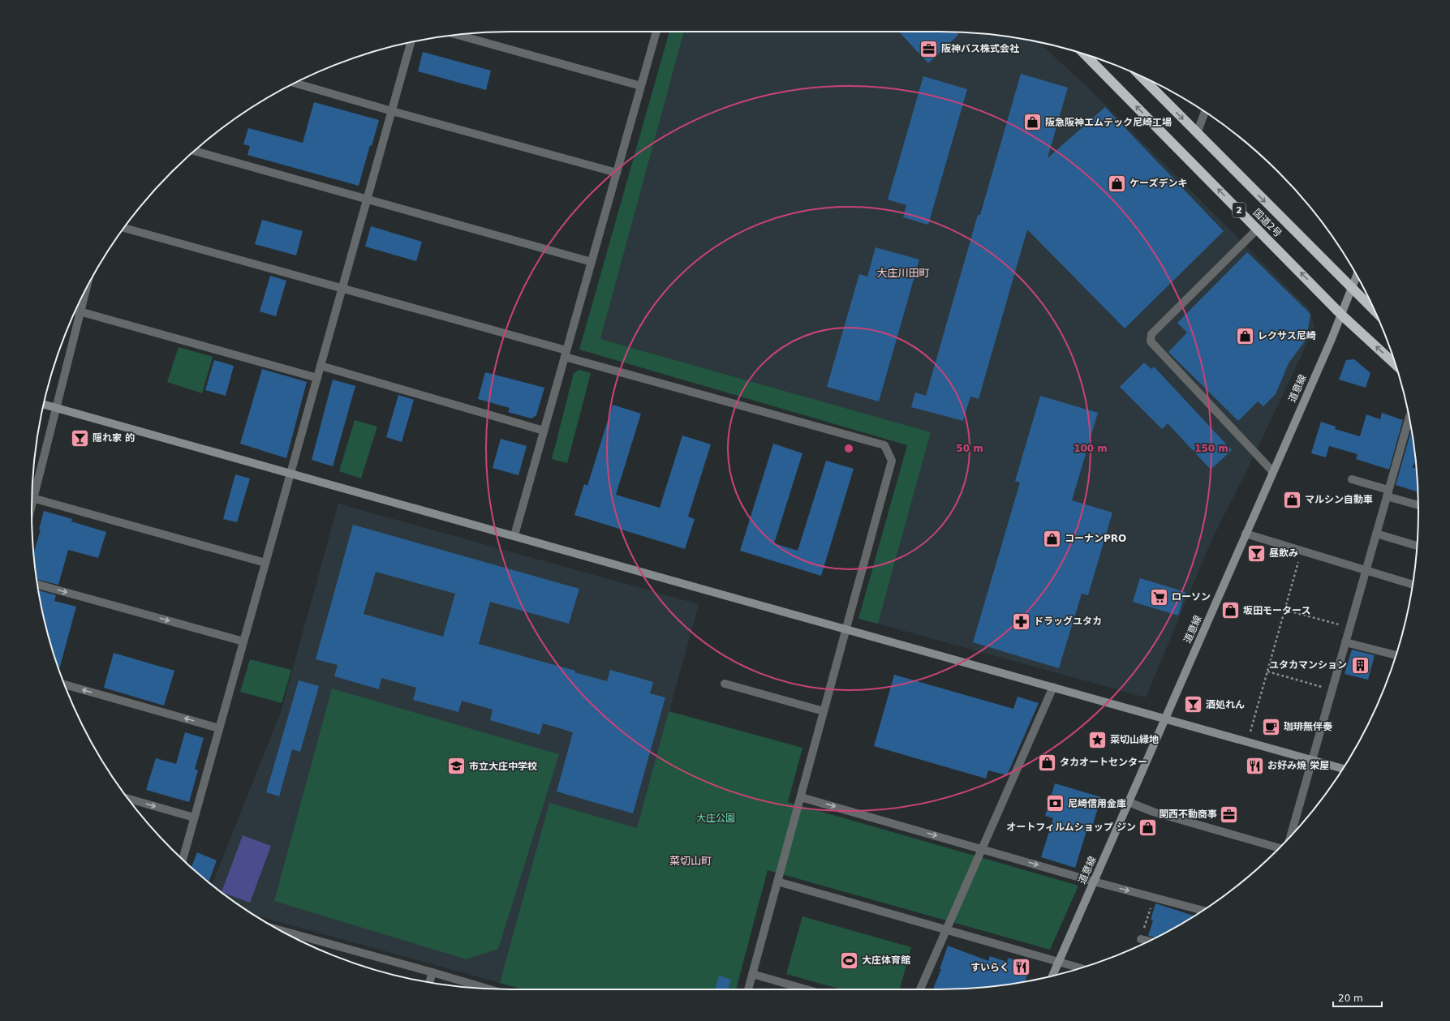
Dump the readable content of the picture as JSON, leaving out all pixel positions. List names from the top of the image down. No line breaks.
{"streets":{"highway":["2","国道2号"],"street":["道意線"]},"crossings":[["国道2号","道意線"]],"districts":["大庄川田町","菜切山町"],"parks":["大庄公園"],"places":{"office":["阪神バス株式会社","関西不動商事"],"shop":["阪急阪神エムテック尼崎工場","ケーズデンキ","レクサス尼崎","マルシン自動車","コーナンPRO","坂田モータース","タカオートセンター","オートフィルムショップ ジン"],"bar":["隠れ家 的","昼飲み","酒処れん"],"supermarket":["ローソン"],"pharmacy":["ドラッグユタカ"],"building":["ユタカマンション"],"cafe":["珈琲無伴奏"],"place":["菜切山緑地"],"restaurant":["お好み焼 栄屋","すいらく"],"school or university":["市立大庄中学校"],"bank":["尼崎信用金庫"],"sports":["大庄体育館"]},"scale_bar":"20 m","rings":["50 m","100 m","150 m"]}
